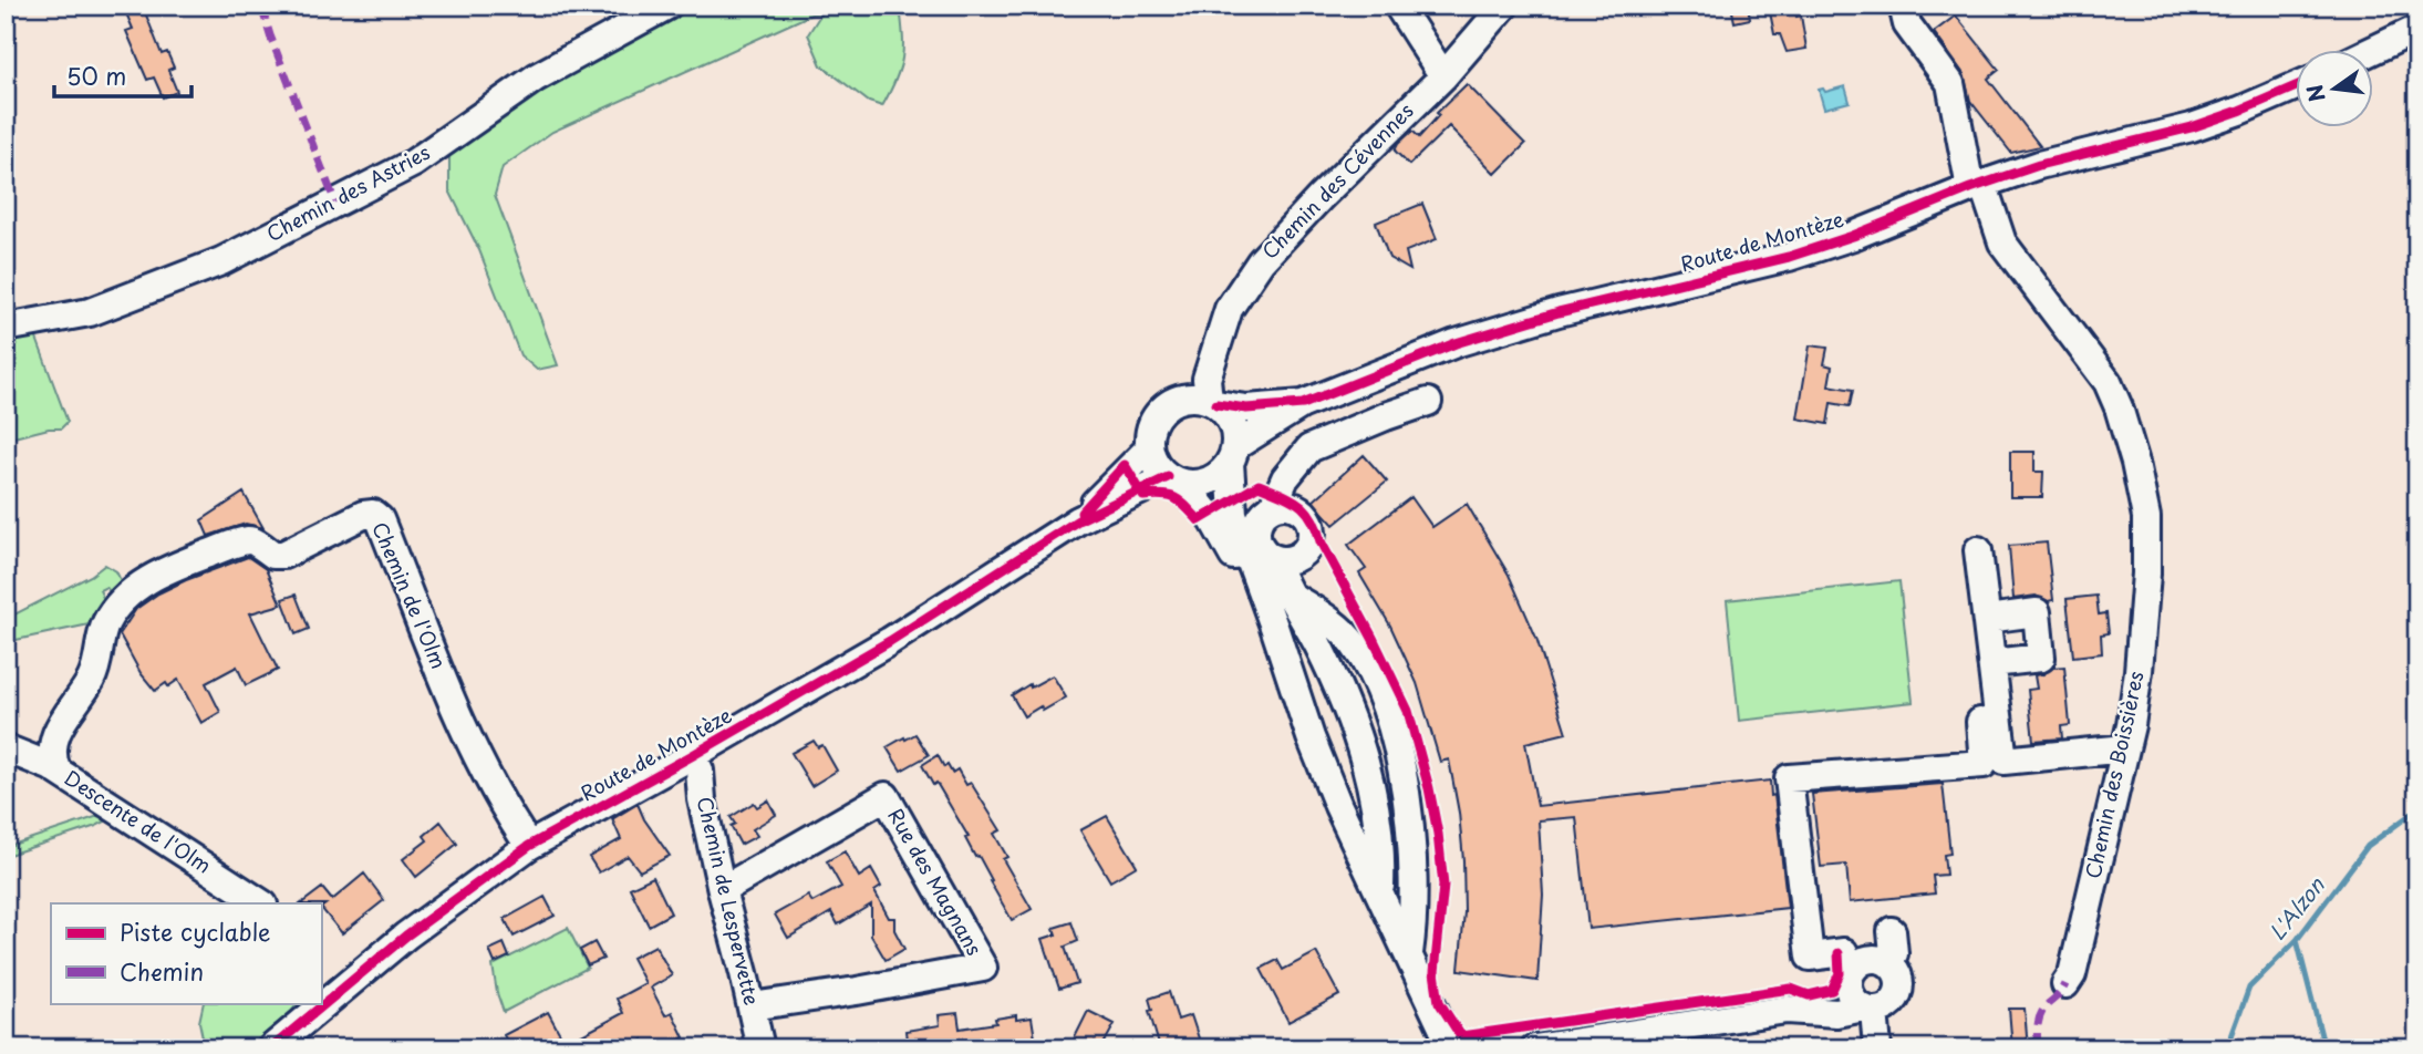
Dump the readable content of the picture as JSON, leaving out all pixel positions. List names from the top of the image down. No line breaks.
{"streets":{"street":["Chemin des Cévennes","Chemin des Astries","Route de Montèze","Chemin de l'Olm","Chemin des Boissières","Descente de l'Olm","Rue des Magnans","Chemin de Lespervette"]},"crossings":[["Chemin des Cévennes","Route de Montèze"],["Route de Montèze","Chemin de l'Olm"],["Route de Montèze","Chemin des Boissières"],["Route de Montèze","Chemin de Lespervette"],["Chemin de l'Olm","Descente de l'Olm"],["Rue des Magnans","Chemin de Lespervette"]],"water":["L'Alzon"],"legend":["Piste cyclable","Chemin"],"scale_bar":"50 m","north":"left"}
